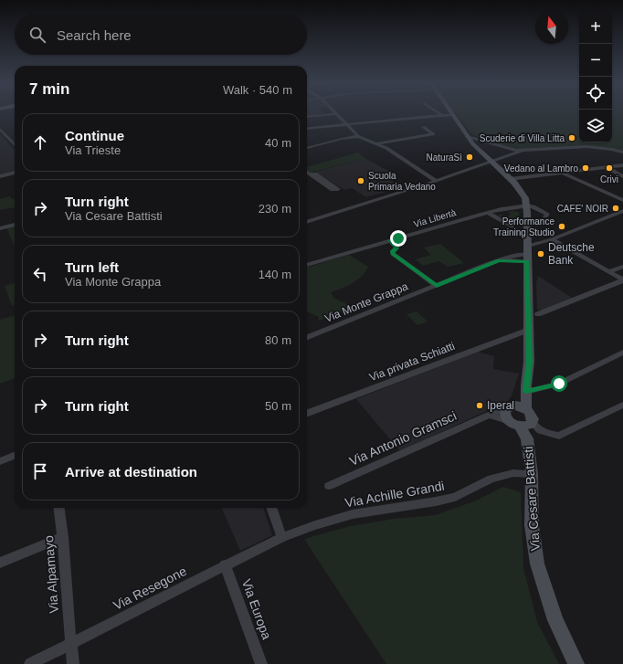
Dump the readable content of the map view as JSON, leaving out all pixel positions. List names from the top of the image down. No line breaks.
{"streets":{"main road":["Via Cesare Battisti"],"street":["Via Libertà","Via Monte Grappa","Via privata Schiatti","Via Antonio Gramsci","Via Achille Grandi","Via Alpamayo","Via Resegone","Via Europa"]},"crossings":[["Via Libertà","Via Cesare Battisti"],["Via Monte Grappa","Via Cesare Battisti"],["Via privata Schiatti","Via Cesare Battisti"],["Via Antonio Gramsci","Via Cesare Battisti"],["Via Achille Grandi","Via Cesare Battisti"],["Via Achille Grandi","Via Resegone"],["Via Alpamayo","Via Resegone"],["Via Resegone","Via Europa"]],"places":["Scuderie di Villa Litta","NaturaSì","Vedano al Lambro","Crivi","Scuola Primaria Vedano","CAFE' NOIR","Performance Training Studio","Deutsche Bank","Iperal"],"north":"top","page":{"map_buttons":["+","−"],"search":"Search here","heading":["7 min","Walk · 540 m"],"list":[["Continue","Via Trieste","40 m"],["Turn right","Via Cesare Battisti","230 m"],["Turn left","Via Monte Grappa","140 m"],["Turn right","80 m"],["Turn right","50 m"],"Arrive at destination"]}}
